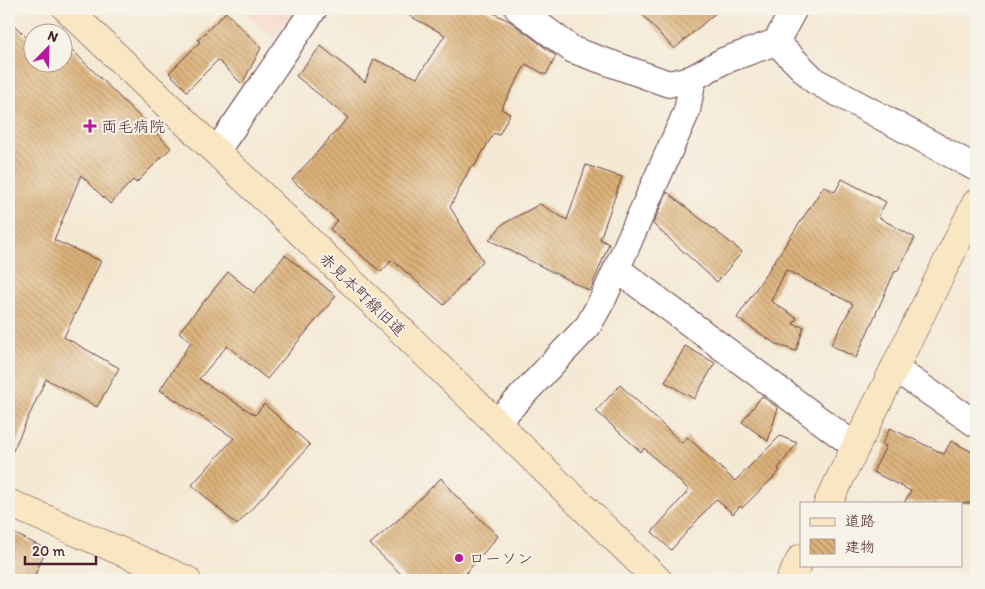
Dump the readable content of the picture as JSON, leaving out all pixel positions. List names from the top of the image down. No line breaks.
{"streets":{"street":["赤見本町線旧道"]},"places":{"health":["両毛病院"],"other":["ローソン"]},"legend":["道路","建物"],"scale_bar":"20 m","north":"top right"}
